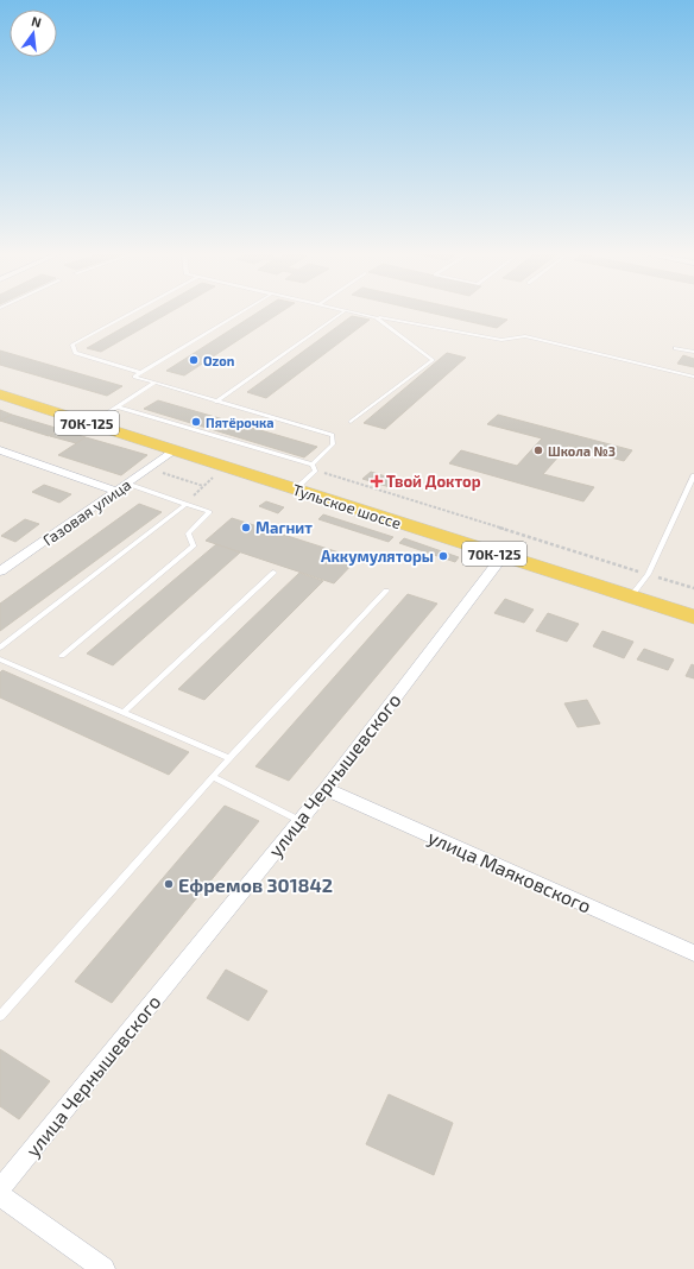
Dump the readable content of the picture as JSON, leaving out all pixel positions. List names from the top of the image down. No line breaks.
{"streets":{"main road":["70К-125","Тульское шоссе"],"street":["Газовая улица","улица Чернышевского","улица Маяковского"]},"crossings":[["Тульское шоссе","Газовая улица"],["Тульское шоссе","улица Чернышевского"],["улица Чернышевского","улица Маяковского"]],"places":{"other":["Ozon","Пятёрочка","Школа №3","Магнит","Аккумуляторы","Ефремов 301842"],"health":["Твой Доктор"]},"north":"top"}
